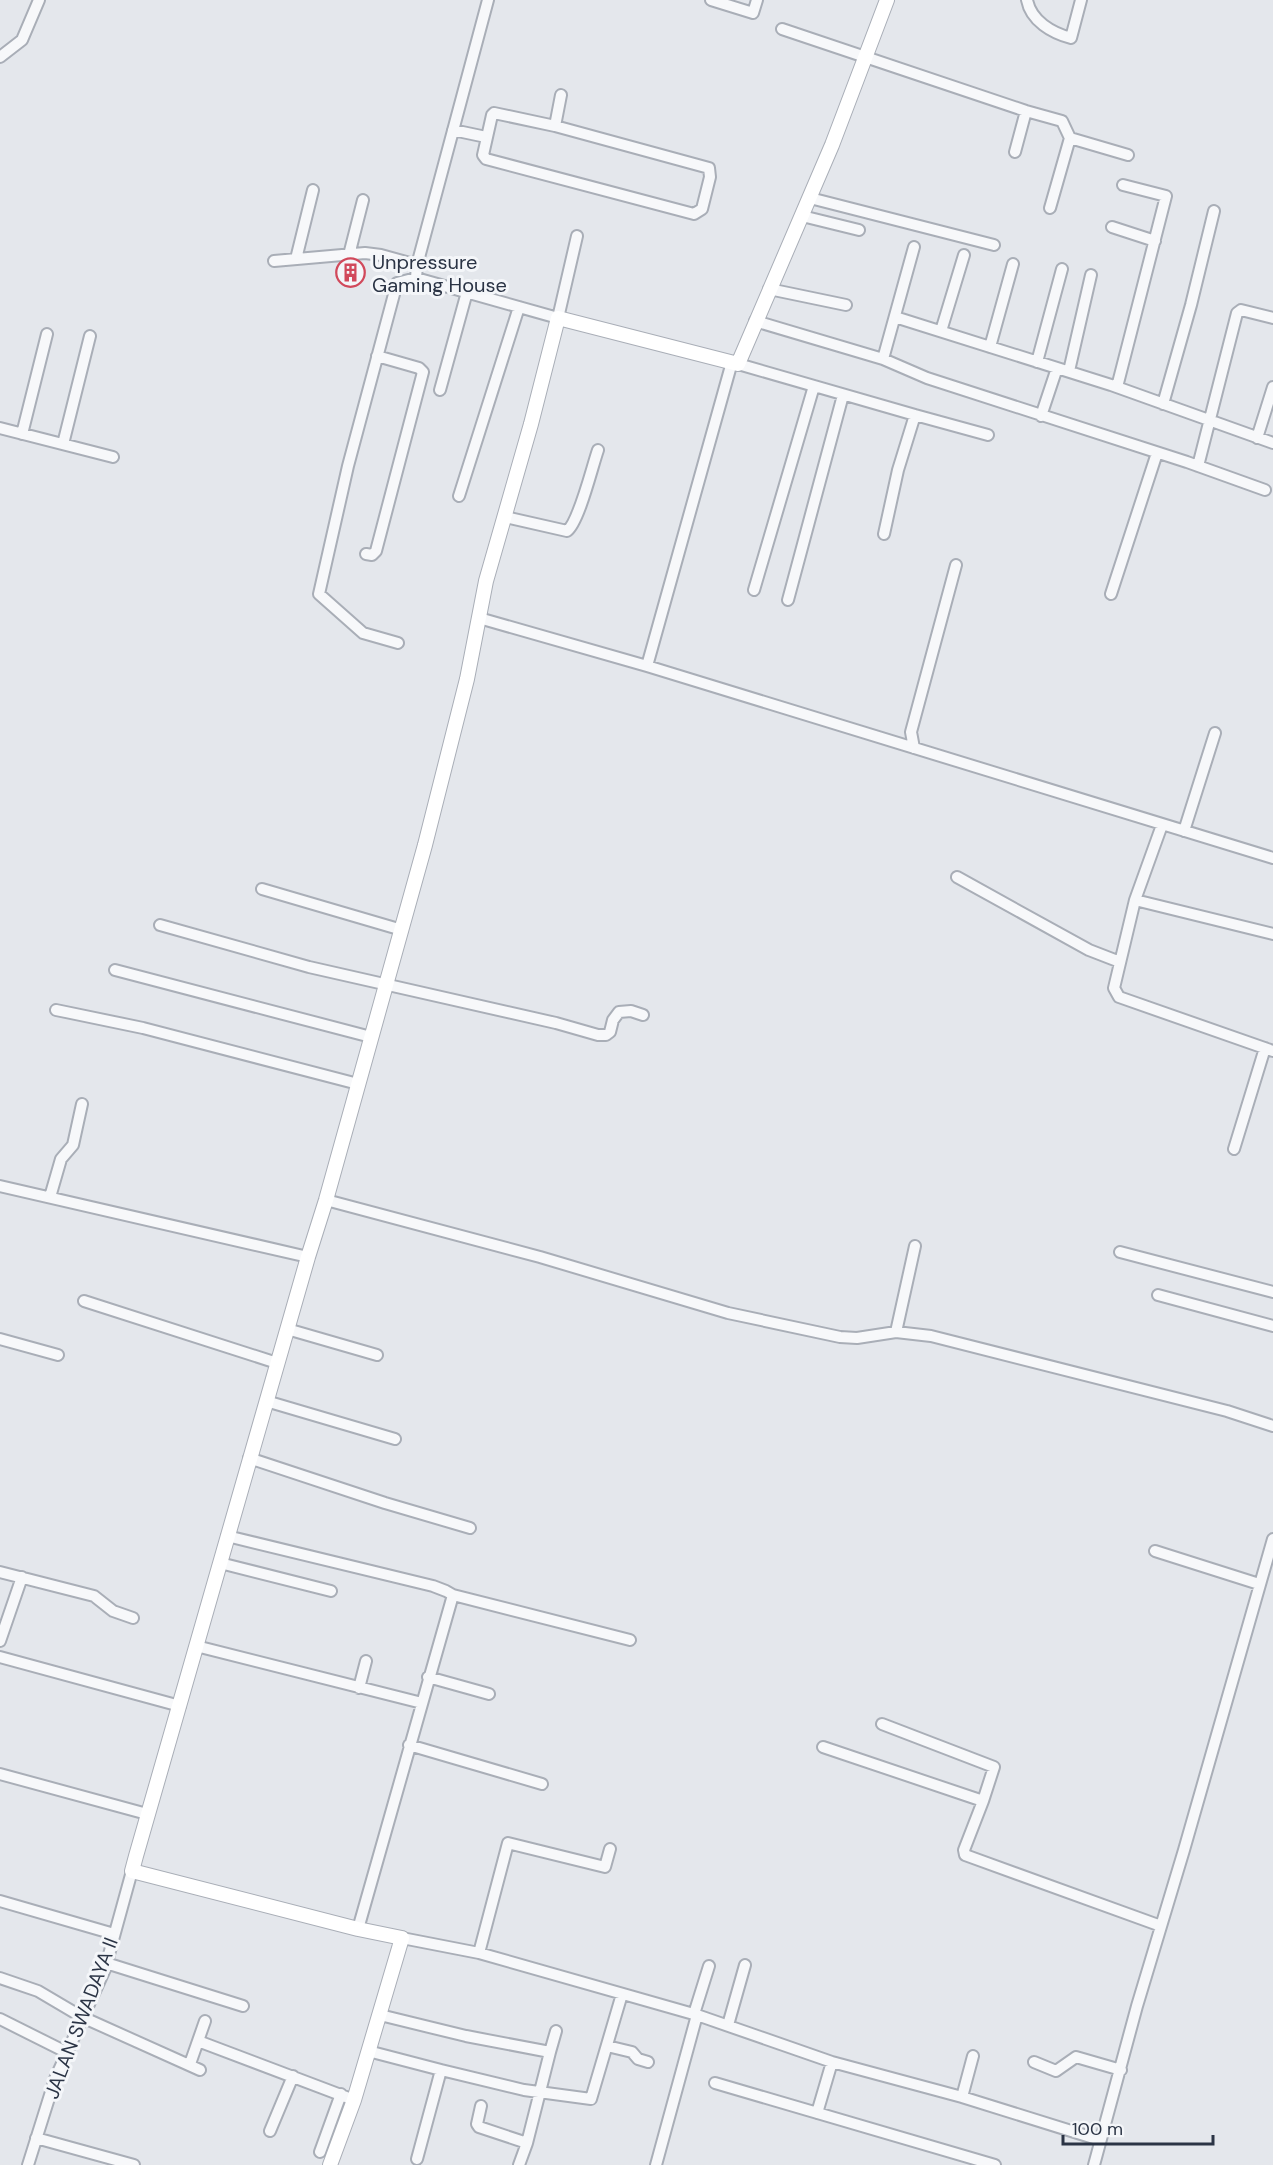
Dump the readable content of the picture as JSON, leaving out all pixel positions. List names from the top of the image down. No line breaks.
{"streets":{"street":["JALAN SWADAYA II"]},"places":{"building":["Unpressure Gaming House"]},"scale_bar":"100 m"}
